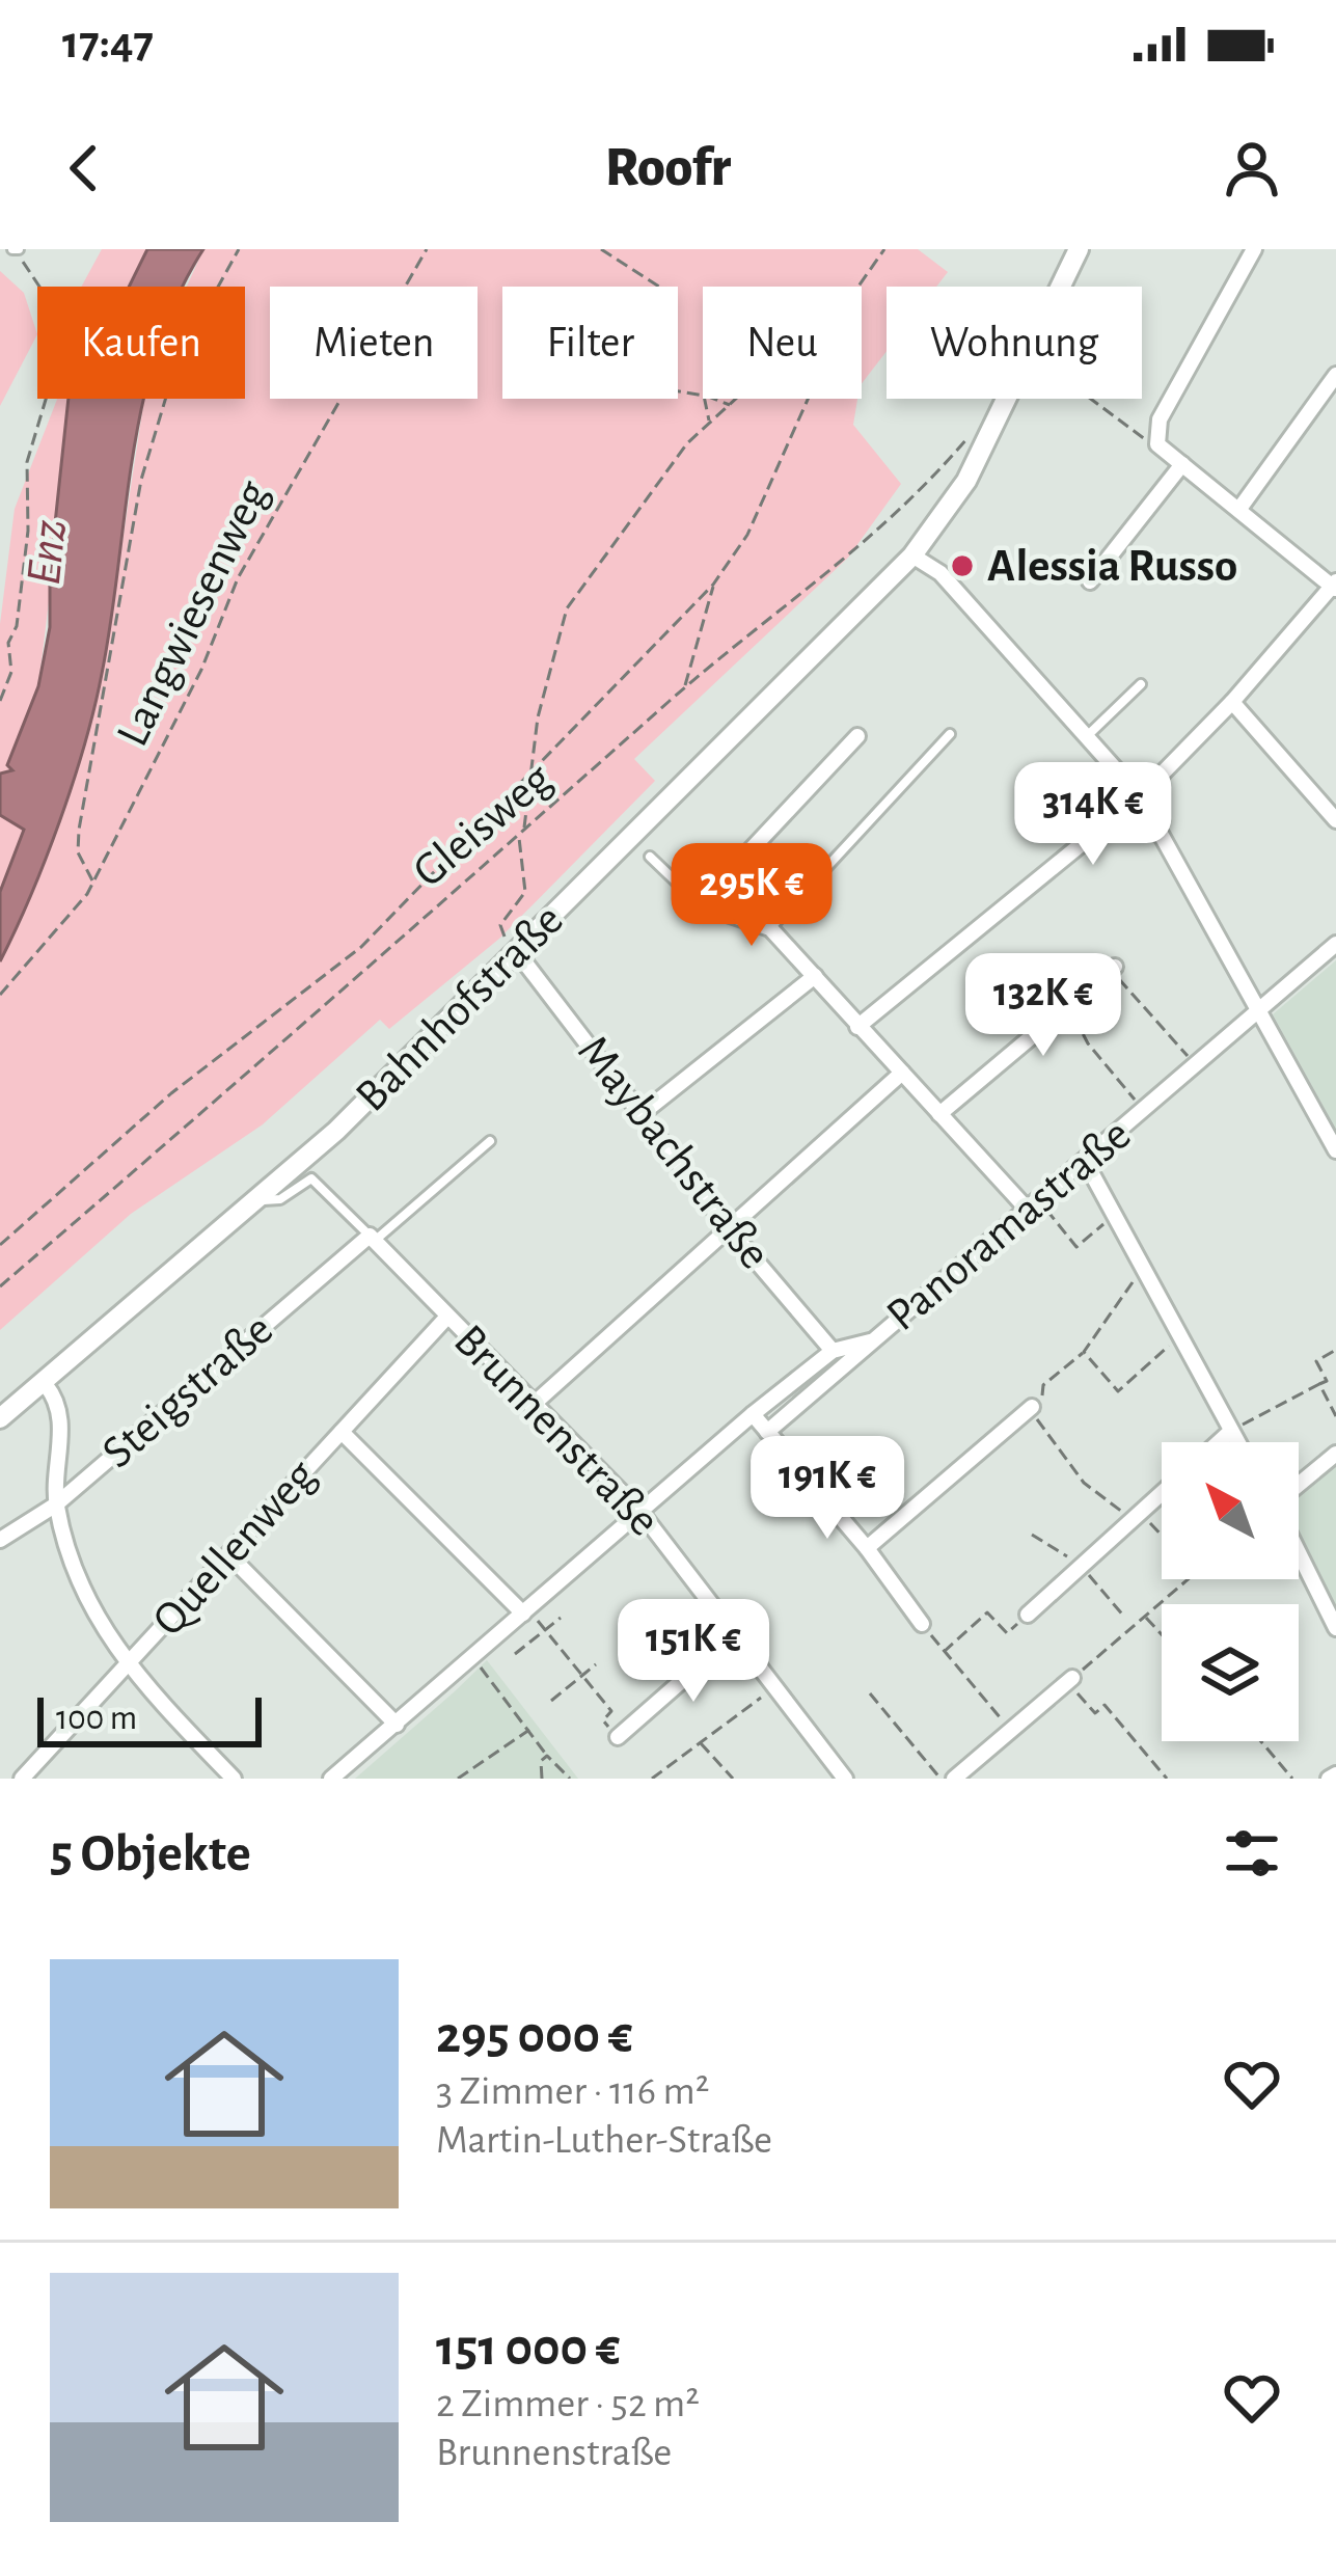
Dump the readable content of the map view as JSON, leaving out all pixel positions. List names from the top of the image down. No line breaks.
{"streets":{"street":["Bahnhofstraße","Maybachstraße","Panoramastraße","Steigstraße","Brunnenstraße","Quellenweg"],"path":["Langwiesenweg","Gleisweg"]},"crossings":[["Bahnhofstraße","Maybachstraße"],["Maybachstraße","Panoramastraße"],["Panoramastraße","Brunnenstraße"],["Steigstraße","Brunnenstraße"],["Brunnenstraße","Quellenweg"]],"water":["Enz"],"places":["Alessia Russo"],"scale_bar":"100 m","north":"top left","page":{"status":"17:47","header":"Roofr","chip":["Kaufen","Mieten","Filter","Neu","Wohnung"],"price":["314K €","295K €","132K €","191K €","151K €"],"scale":"100 m","heading":"5 Objekte","list":[{"name":"295 000 €","note":"3 Zimmer · 116 m² · Martin-Luther-Straße"},{"name":"151 000 €","note":"2 Zimmer · 52 m² · Brunnenstraße"}]}}
